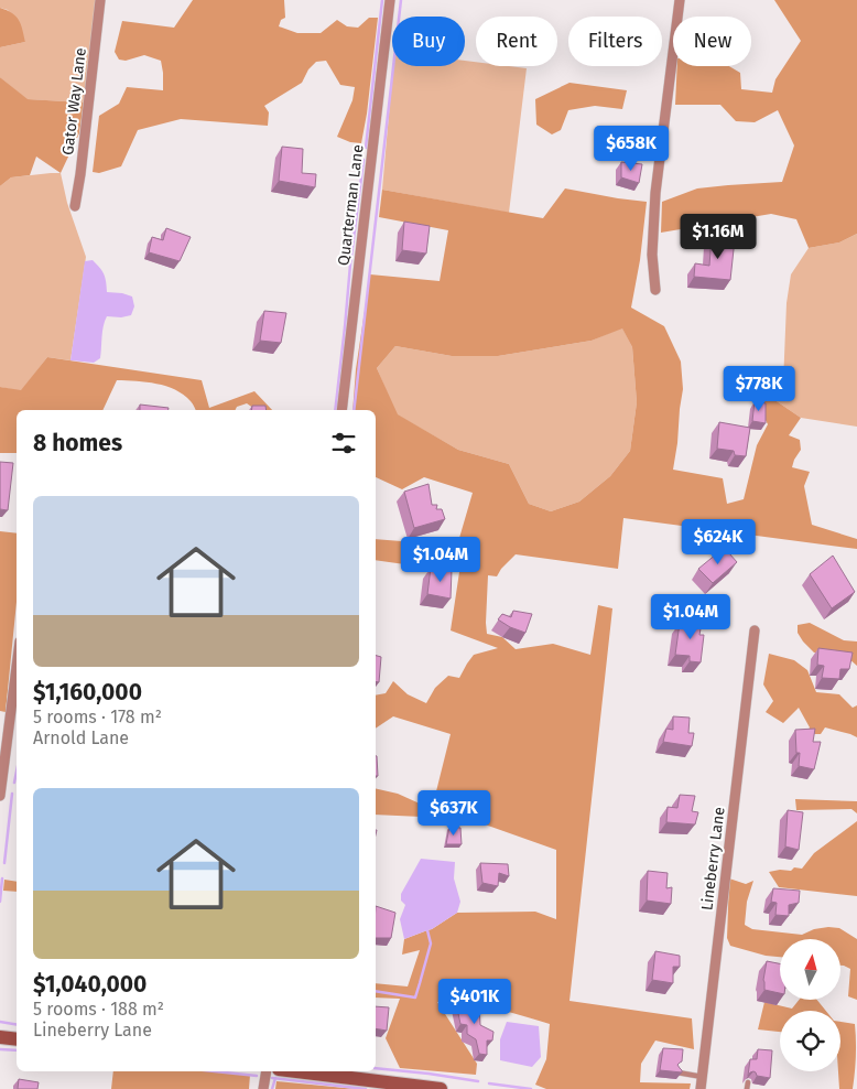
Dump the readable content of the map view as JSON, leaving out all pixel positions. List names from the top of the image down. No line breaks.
{"streets":{"street":["Gator Way Lane","Quarterman Lane","Lineberry Lane"]},"north":"top","page":{"chip":["Buy","Rent","Filters","New"],"price":["$658K","$1.16M","$778K","$624K","$1.04M","$1.04M","$637K","$401K"],"heading":"8 homes","list":[{"name":"$1,160,000","note":"5 rooms · 178 m² · Arnold Lane"},{"name":"$1,040,000","note":"5 rooms · 188 m² · Lineberry Lane"}]}}
